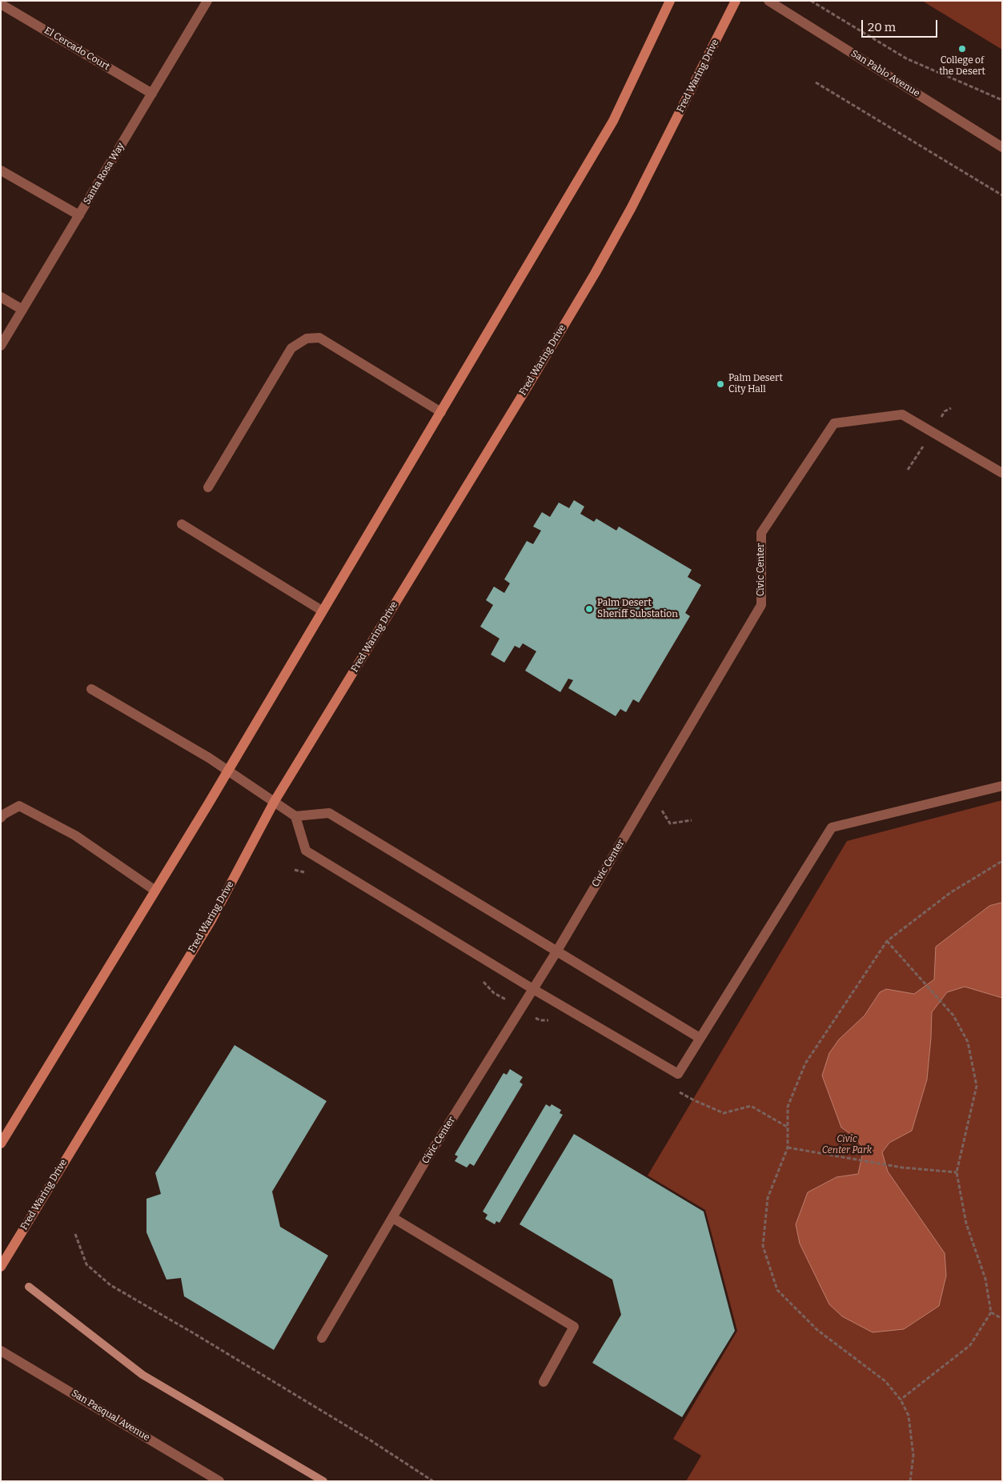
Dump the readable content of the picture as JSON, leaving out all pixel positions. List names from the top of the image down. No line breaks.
{"streets":{"main road":["Fred Waring Drive"],"street":["El Cercado Court","San Pablo Avenue","Santa Rosa Way","Civic Center","San Pasqual Avenue"]},"crossings":[["El Cercado Court","Santa Rosa Way"]],"parks":["Civic Center Park"],"places":["College of the Desert","Palm Desert City Hall","Palm Desert Sheriff Substation"],"scale_bar":"20 m"}
